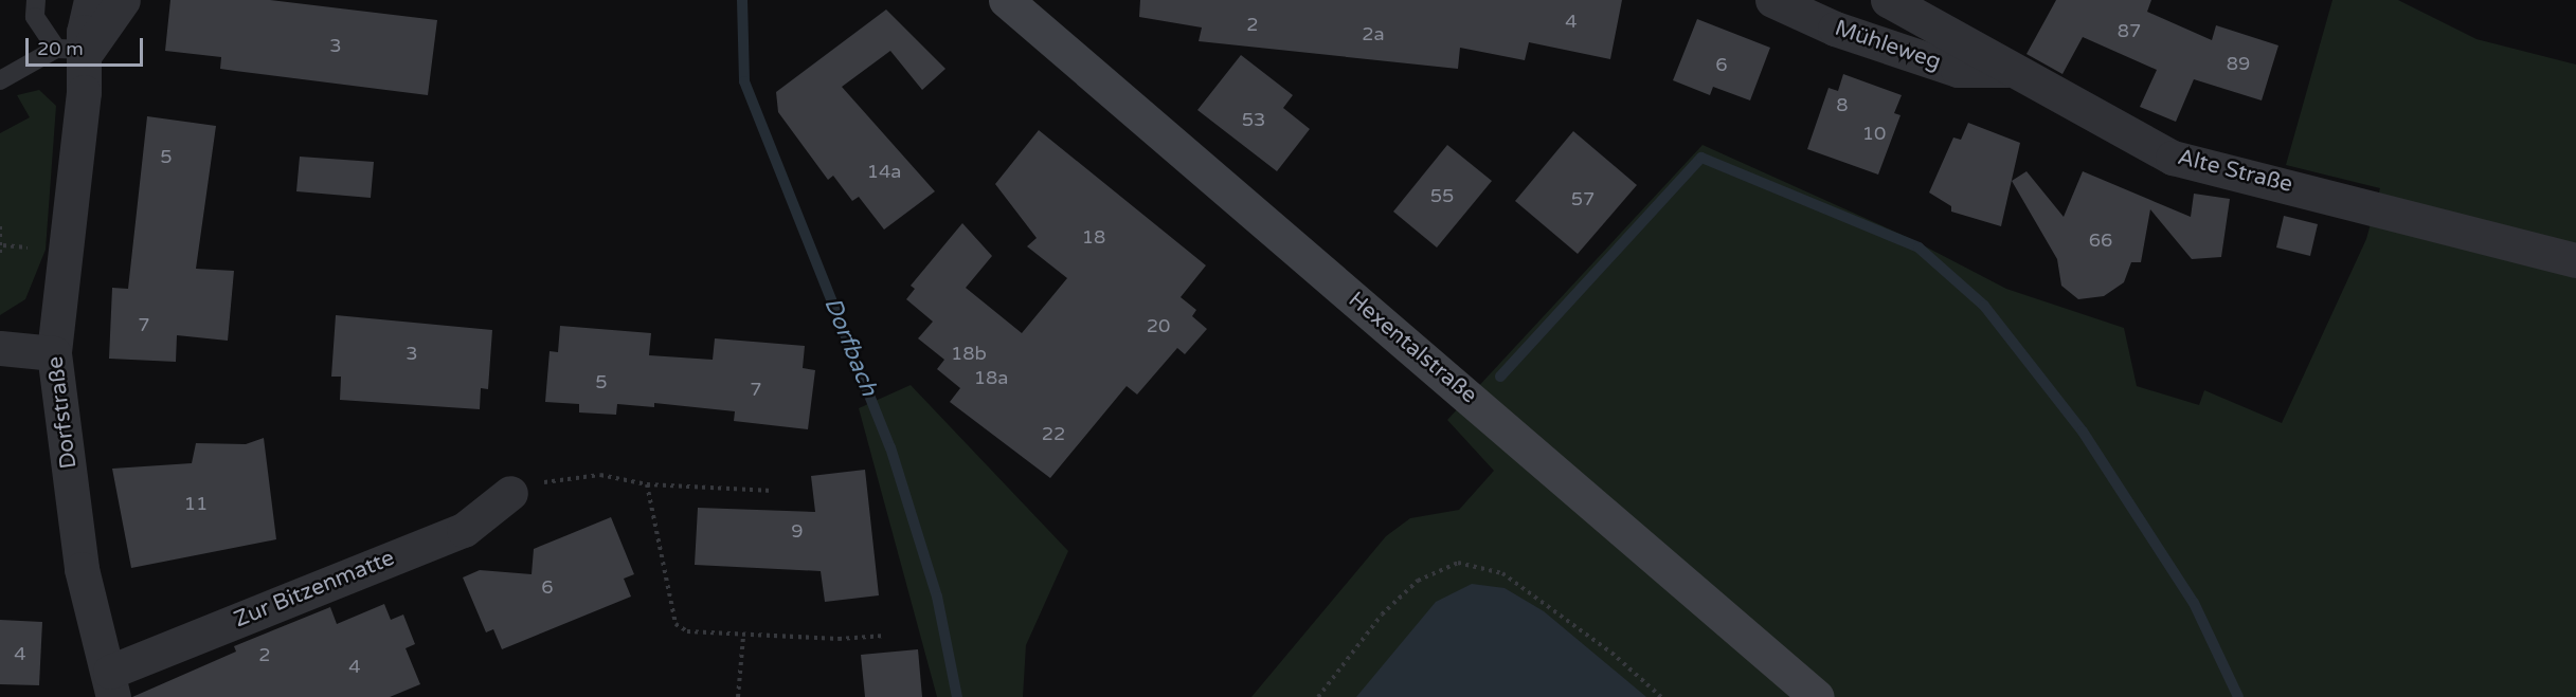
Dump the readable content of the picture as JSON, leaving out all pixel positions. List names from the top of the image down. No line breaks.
{"streets":{"main road":["Hexentalstraße"],"street":["Mühleweg","Alte Straße","Dorfstraße","Zur Bitzenmatte"]},"crossings":[["Mühleweg","Alte Straße"],["Dorfstraße","Zur Bitzenmatte"]],"water":["Dorfbach"],"house_numbers":["4","2","87","2a","3","89","6","8","53","10","5","14a","55","57","18","66","7","20","3","18b","18a","5","7","22","11","9","6","4","2","4"],"scale_bar":"20 m"}
